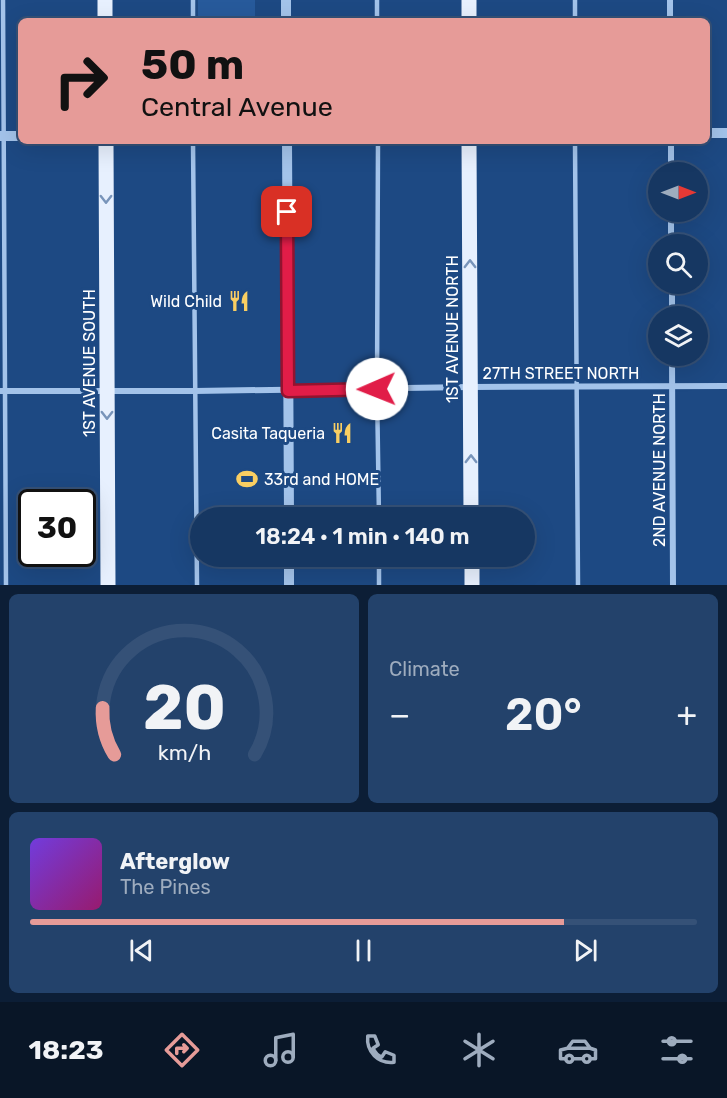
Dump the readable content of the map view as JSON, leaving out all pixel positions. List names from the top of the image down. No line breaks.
{"streets":{"main road":["1ST AVENUE NORTH","1ST AVENUE SOUTH"],"street":["27TH STREET NORTH","2ND AVENUE NORTH"]},"crossings":[["1ST AVENUE NORTH","27TH STREET NORTH"],["1ST AVENUE SOUTH","27TH STREET NORTH"],["27TH STREET NORTH","2ND AVENUE NORTH"]],"one_way":["1ST AVENUE NORTH","1ST AVENUE SOUTH"],"places":{"restaurant":["Wild Child","Casita Taqueria"],"sports":["33rd and HOME"]},"north":"right","page":{"turn":["50 m","Central Avenue"],"limit":"30","trip":"18:24 · 1 min · 140 m","tile":"Climate","heat":["−","20°","+"],"song":["Afterglow","The Pines"],"tabs":"18:23","gauge":["20","km/h"]}}
